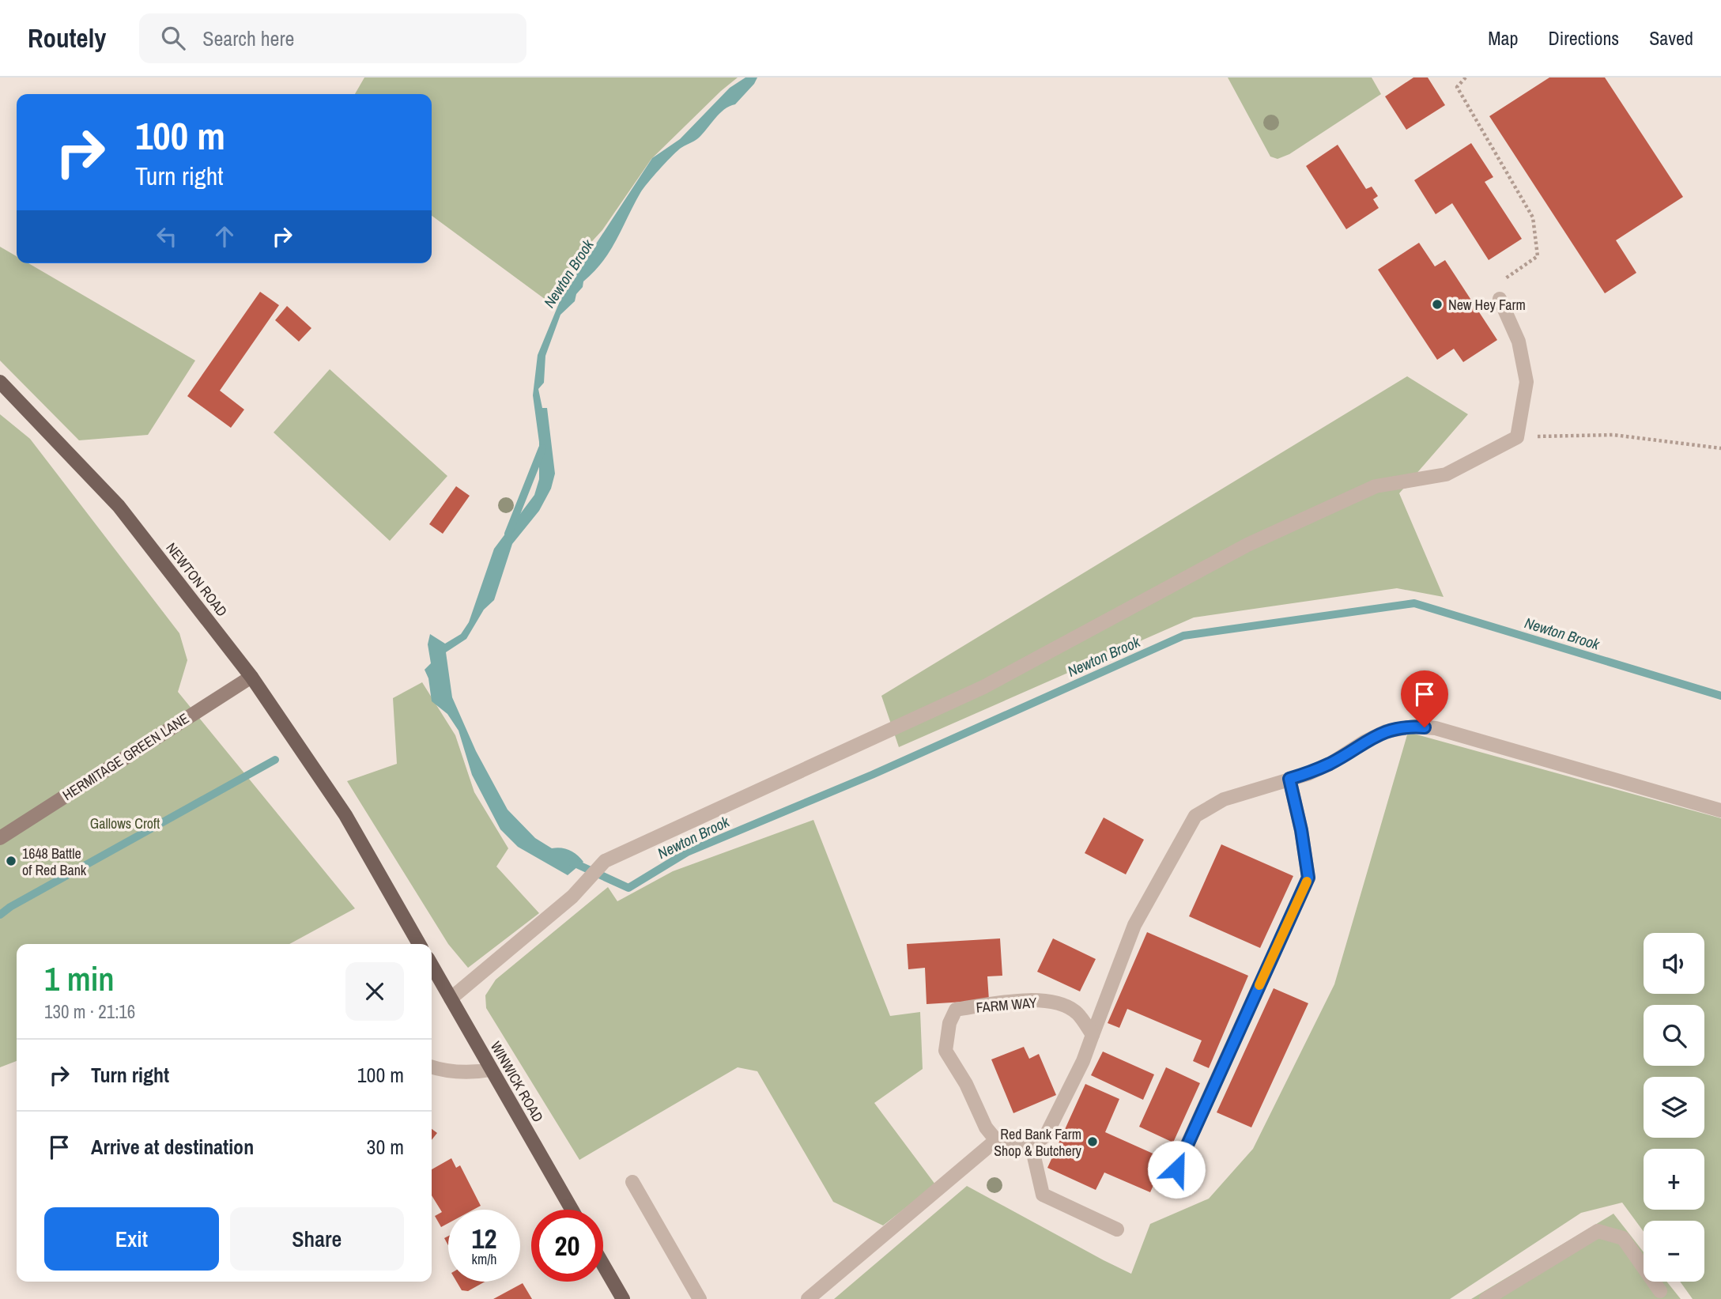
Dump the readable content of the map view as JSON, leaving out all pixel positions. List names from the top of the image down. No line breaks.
{"streets":{"main road":["NEWTON ROAD","WINWICK ROAD"],"street":["HERMITAGE GREEN LANE","FARM WAY"]},"crossings":[["NEWTON ROAD","HERMITAGE GREEN LANE"]],"water":["Newton Brook"],"parks":["Gallows Croft"],"places":["New Hey Farm","1648 Battle of Red Bank","Red Bank Farm Shop & Butchery"],"page":{"header":"Routely","search":"Search here","nav":["Map","Directions","Saved"],"turn":["100 m","Turn right"],"map_buttons":["+","−"],"heading":["1 min","130 m · 21:16"],"list":[{"name":"Turn right","value":"100 m"},{"name":"Arrive at destination","value":"30 m"}],"buttons":["Exit","Share"],"speed":"12 km/h","limit":"20"}}
